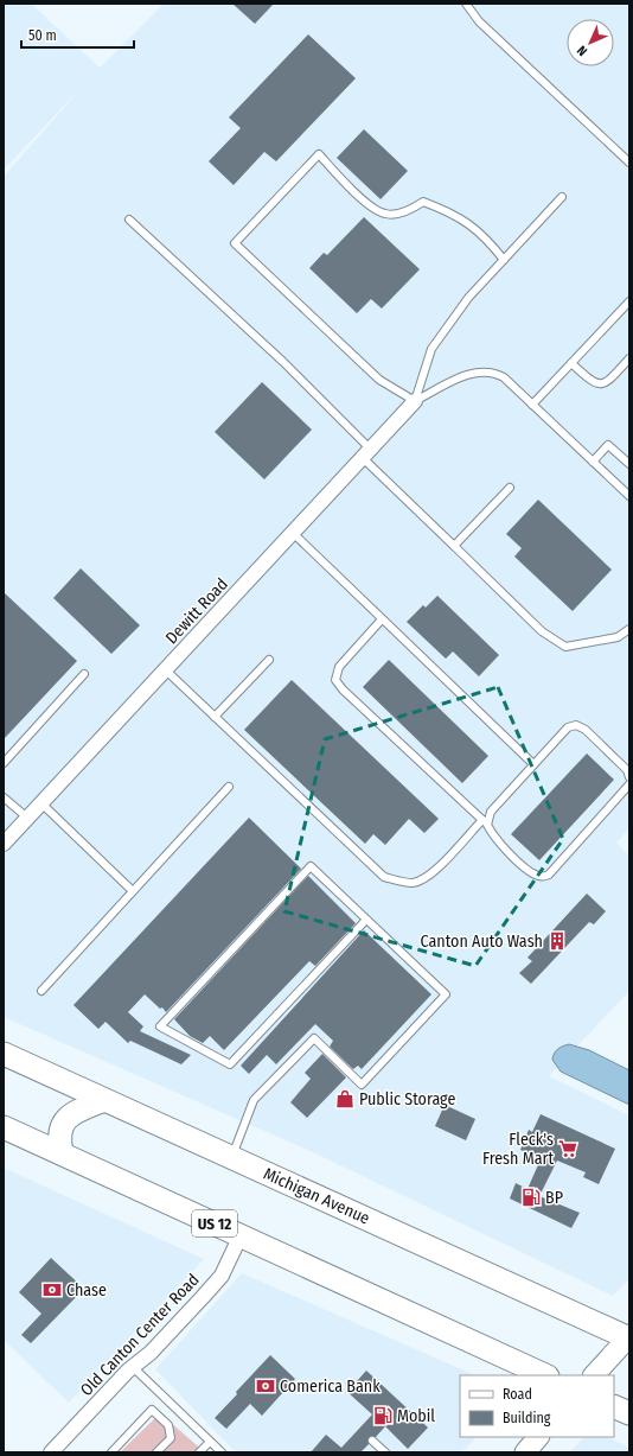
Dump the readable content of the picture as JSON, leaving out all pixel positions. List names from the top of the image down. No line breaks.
{"streets":{"main road":["Michigan Avenue","US 12"],"street":["Dewitt Road","Old Canton Center Road"]},"crossings":[["US 12","Old Canton Center Road"]],"places":{"building":["Canton Auto Wash"],"shop":["Public Storage"],"supermarket":["Fleck's Fresh Mart"],"fuel station":["BP","Mobil"],"bank":["Chase","Comerica Bank"]},"legend":["Road","Building"],"scale_bar":"50 m","north":"bottom left"}
